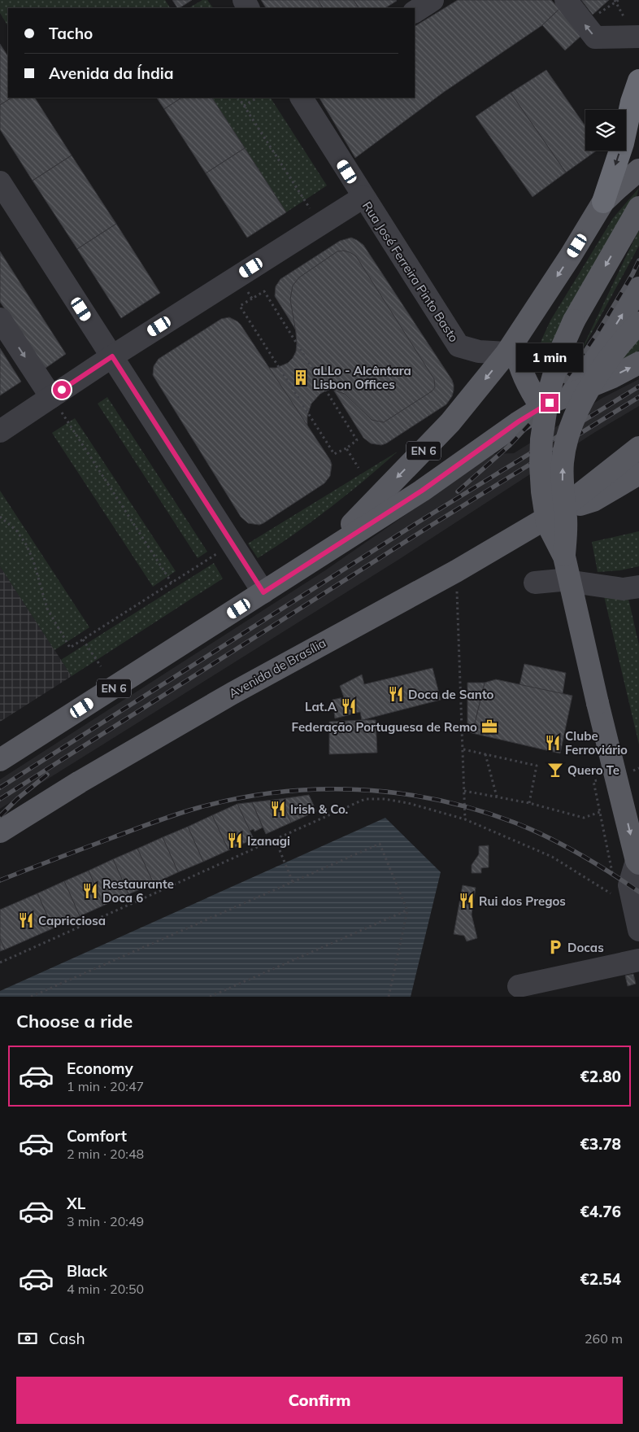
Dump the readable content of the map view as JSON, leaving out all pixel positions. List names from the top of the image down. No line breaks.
{"streets":{"main road":["EN 6","Avenida de Brasília"],"street":["Rua José Ferreira Pinto Basto"]},"crossings":[["Rua José Ferreira Pinto Basto","EN 6"]],"places":{"building":["aLLo - Alcântara Lisbon Offices"],"restaurant":["Doca de Santo","Lat.A","Clube Ferroviário","Irish & Co.","Izanagi","Restaurante Doca 6","Rui dos Pregos","Capricciosa"],"office":["Federação Portuguesa de Remo"],"bar":["Quero Te"],"parking":["Docas"]},"page":{"banner":["Tacho","Avenida da Índia"],"bubble":"1 min","heading":"Choose a ride","list":[{"name":"Economy","note":"1 min · 20:47","value":"€2.80"},{"name":"Comfort","note":"2 min · 20:48","value":"€3.78"},{"name":"XL","note":"3 min · 20:49","value":"€4.76"},{"name":"Black","note":"4 min · 20:50","value":"€2.54"}],"pay":["Cash","260 m"],"buttons":"Confirm"}}
